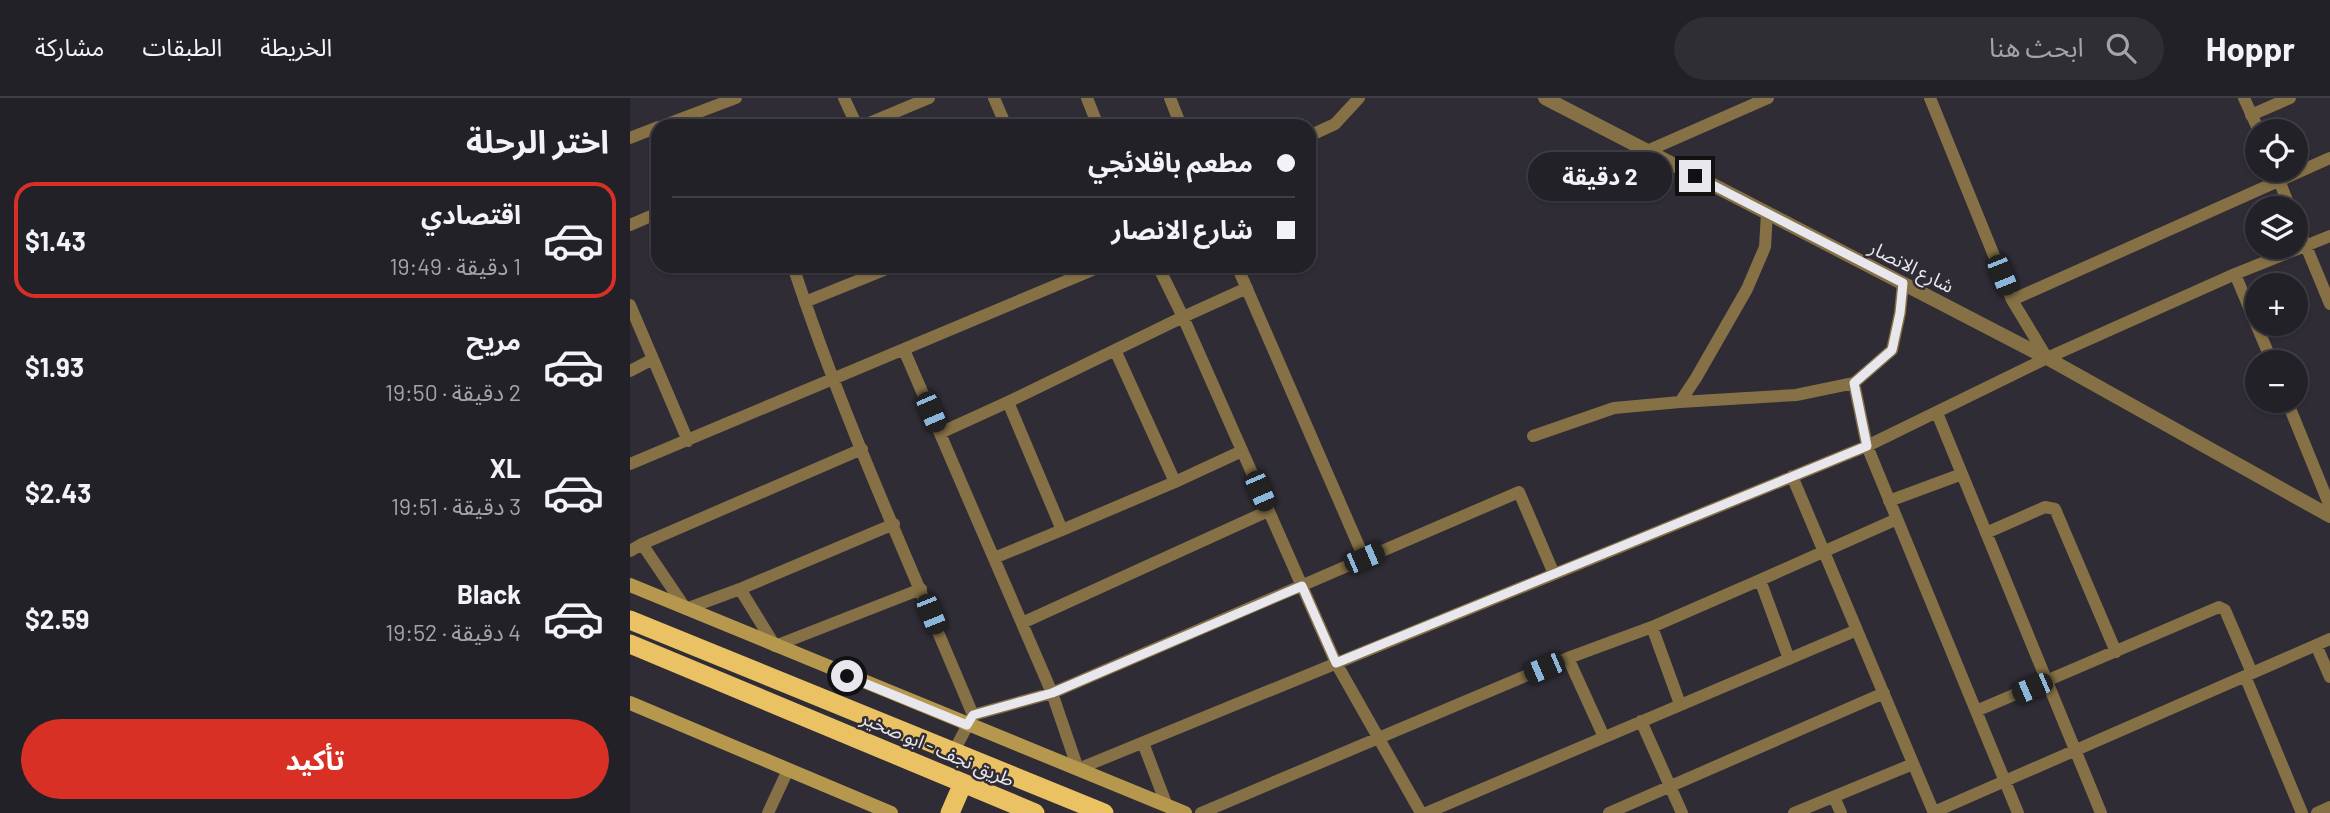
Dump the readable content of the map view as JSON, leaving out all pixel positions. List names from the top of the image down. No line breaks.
{"streets":{"highway":["طريق نجف - ابو صخير"],"street":["شارع الانصار"]},"page":{"header":"Hoppr","search":"ابحث هنا","nav":["الخريطة","الطبقات","مشاركة"],"heading":"اختر الرحلة","map_buttons":["+","−"],"banner":["مطعم باقلائجي","شارع الانصار"],"bubble":"2 دقيقة","list":[{"name":"اقتصادي","note":"1 دقيقة · 19:49","value":"$1.43"},{"name":"مريح","note":"2 دقيقة · 19:50","value":"$1.93"},{"name":"XL","note":"3 دقيقة · 19:51","value":"$2.43"},{"name":"Black","note":"4 دقيقة · 19:52","value":"$2.59"}],"buttons":"تأكيد"}}
